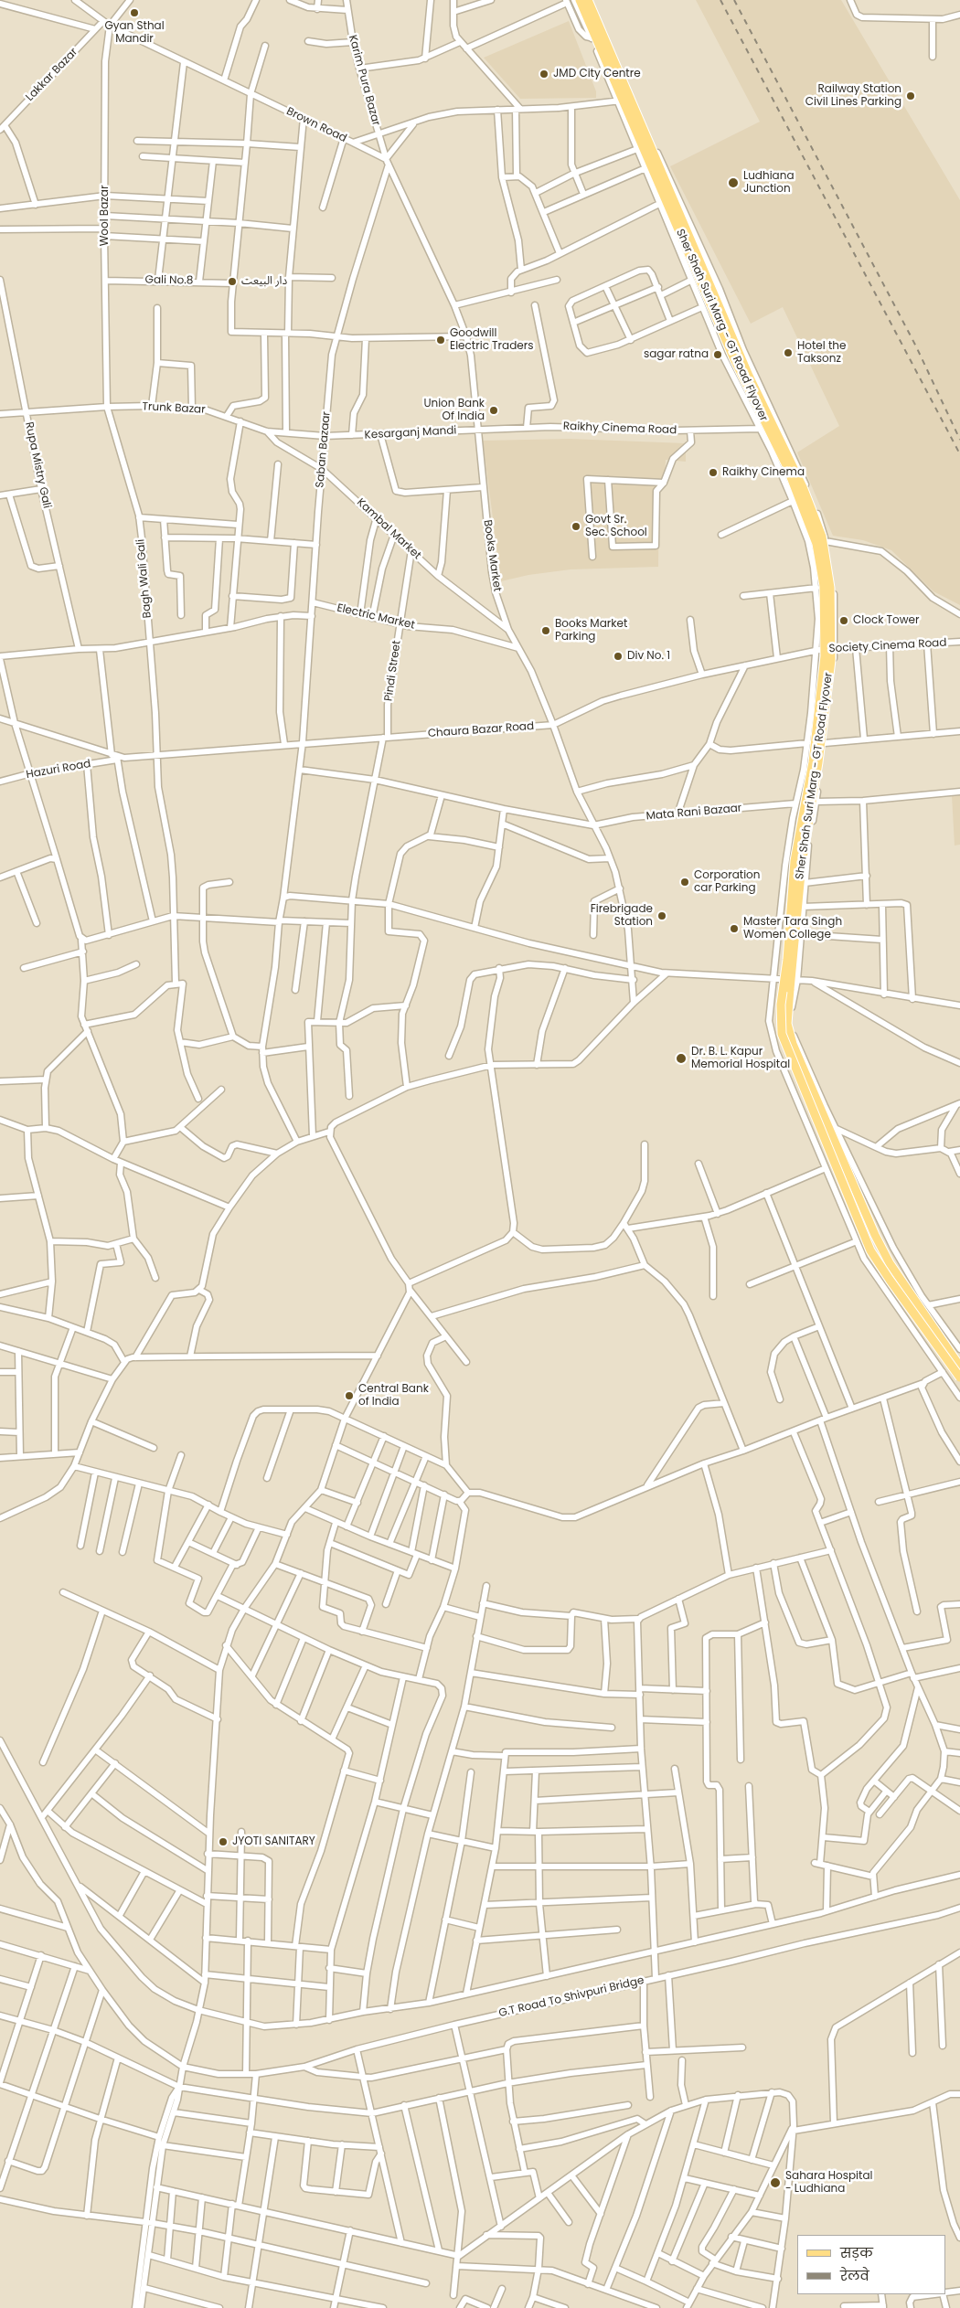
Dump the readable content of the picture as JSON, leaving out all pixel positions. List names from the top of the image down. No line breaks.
{"streets":{"main road":["Sher Shah Suri Marg - GT Road Flyover"],"street":["Lakkar Bazar","Karim Pura Bazar","Brown Road","Wool Bazar","Gali No.8","Trunk Bazar","Raikhy Cinema Road","Kesarganj Mandi","Saban Bazaar","Rupa Mistry Gali","Kambal Market","Books Market","Bagh Wali Gali","Electric Market","Society Cinema Road","Pindi Street","Chaura Bazar Road","Hazuri Road","Mata Rani Bazaar","G.T Road To Shivpuri Bridge"]},"crossings":[["Lakkar Bazar","Brown Road"],["Karim Pura Bazar","Brown Road"],["Karim Pura Bazar","Saban Bazaar"],["Karim Pura Bazar","Books Market"],["Brown Road","Wool Bazar"],["Wool Bazar","Gali No.8"],["Wool Bazar","Trunk Bazar"],["Wool Bazar","Bagh Wali Gali"],["Trunk Bazar","Kesarganj Mandi"],["Trunk Bazar","Saban Bazaar"],["Trunk Bazar","Rupa Mistry Gali"],["Trunk Bazar","Kambal Market"],["Trunk Bazar","Bagh Wali Gali"],["Raikhy Cinema Road","Kesarganj Mandi"],["Raikhy Cinema Road","Books Market"],["Kesarganj Mandi","Books Market"],["Saban Bazaar","Kambal Market"],["Saban Bazaar","Electric Market"],["Saban Bazaar","Chaura Bazar Road"],["Kambal Market","Books Market"],["Kambal Market","Pindi Street"],["Books Market","Electric Market"],["Books Market","Chaura Bazar Road"],["Books Market","Mata Rani Bazaar"],["Bagh Wali Gali","Chaura Bazar Road"],["Electric Market","Pindi Street"],["Society Cinema Road","Chaura Bazar Road"],["Pindi Street","Chaura Bazar Road"],["Chaura Bazar Road","Hazuri Road"]],"places":["Gyan Sthal Mandir","JMD City Centre","Railway Station Civil Lines Parking","Ludhiana Junction","دار البیعت","Goodwill Electric Traders","Hotel the Taksonz","sagar ratna","Union Bank Of India","Raikhy Cinema","Govt Sr. Sec. School","Clock Tower","Books Market Parking","Div No. 1","Corporation car Parking","Firebrigade Station","Master Tara Singh Women College","Dr. B. L. Kapur Memorial Hospital","Central Bank of India","JYOTI SANITARY","Sahara Hospital - Ludhiana"],"legend":["सड़क","रेलवे"]}
